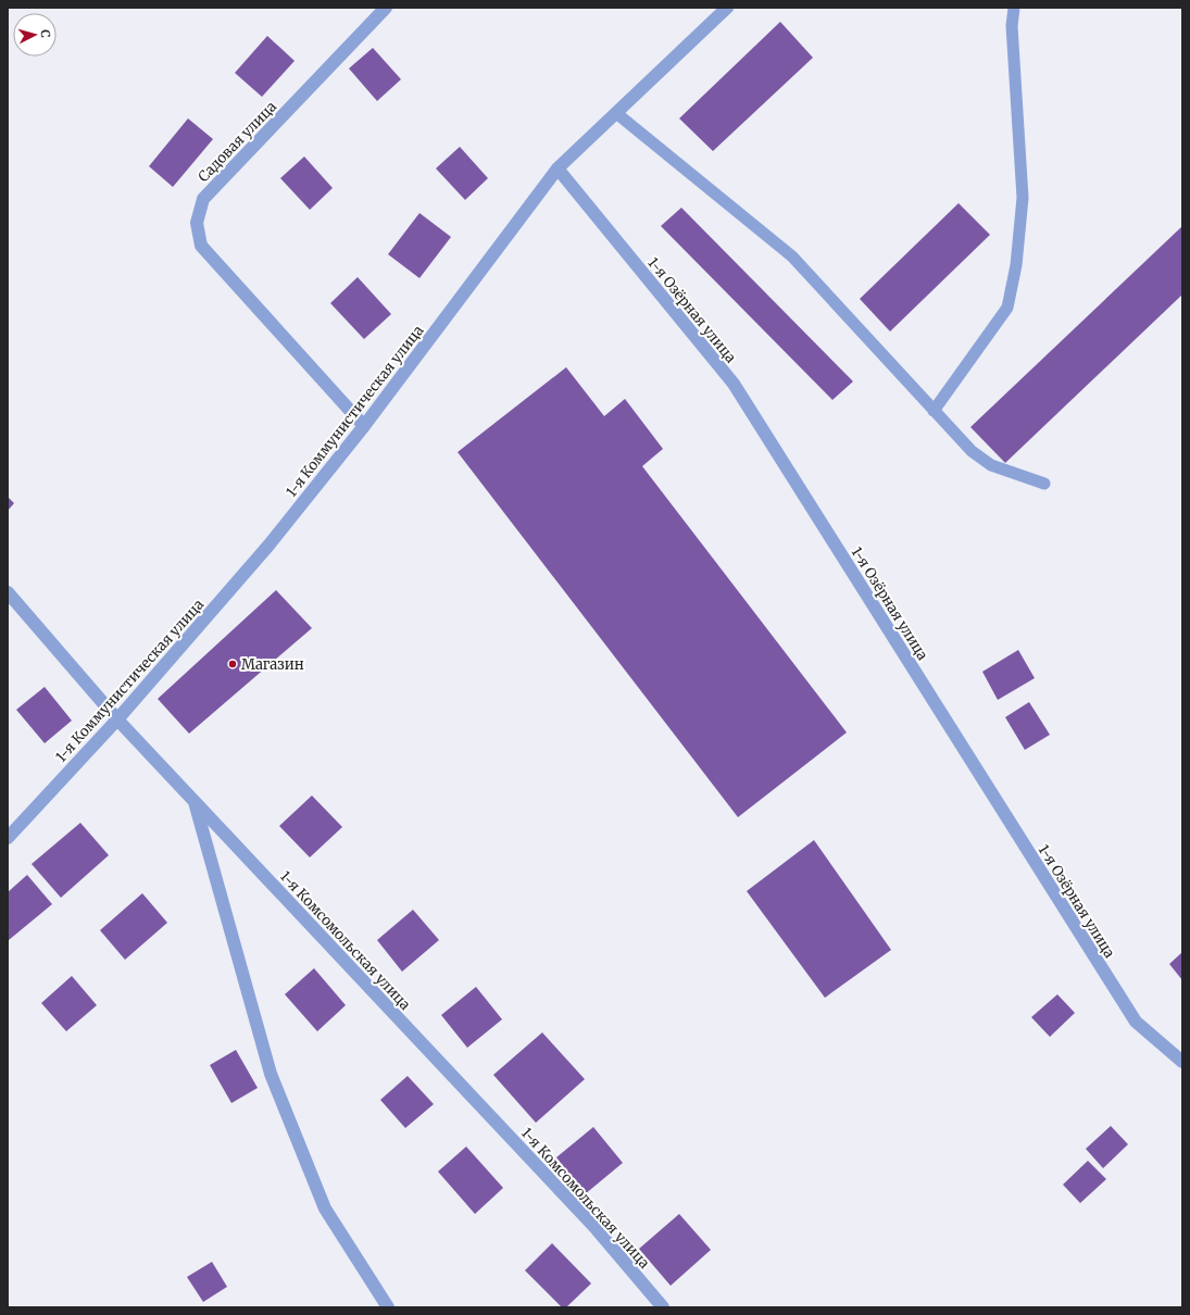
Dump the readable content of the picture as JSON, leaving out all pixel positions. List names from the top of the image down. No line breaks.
{"streets":{"street":["Садовая улица","1-я Озёрная улица","1-я Коммунистическая улица","1-я Комсомольская улица"]},"crossings":[["Садовая улица","1-я Коммунистическая улица"],["1-я Озёрная улица","1-я Коммунистическая улица"],["1-я Коммунистическая улица","1-я Комсомольская улица"]],"places":["Магазин"],"north":"right"}
